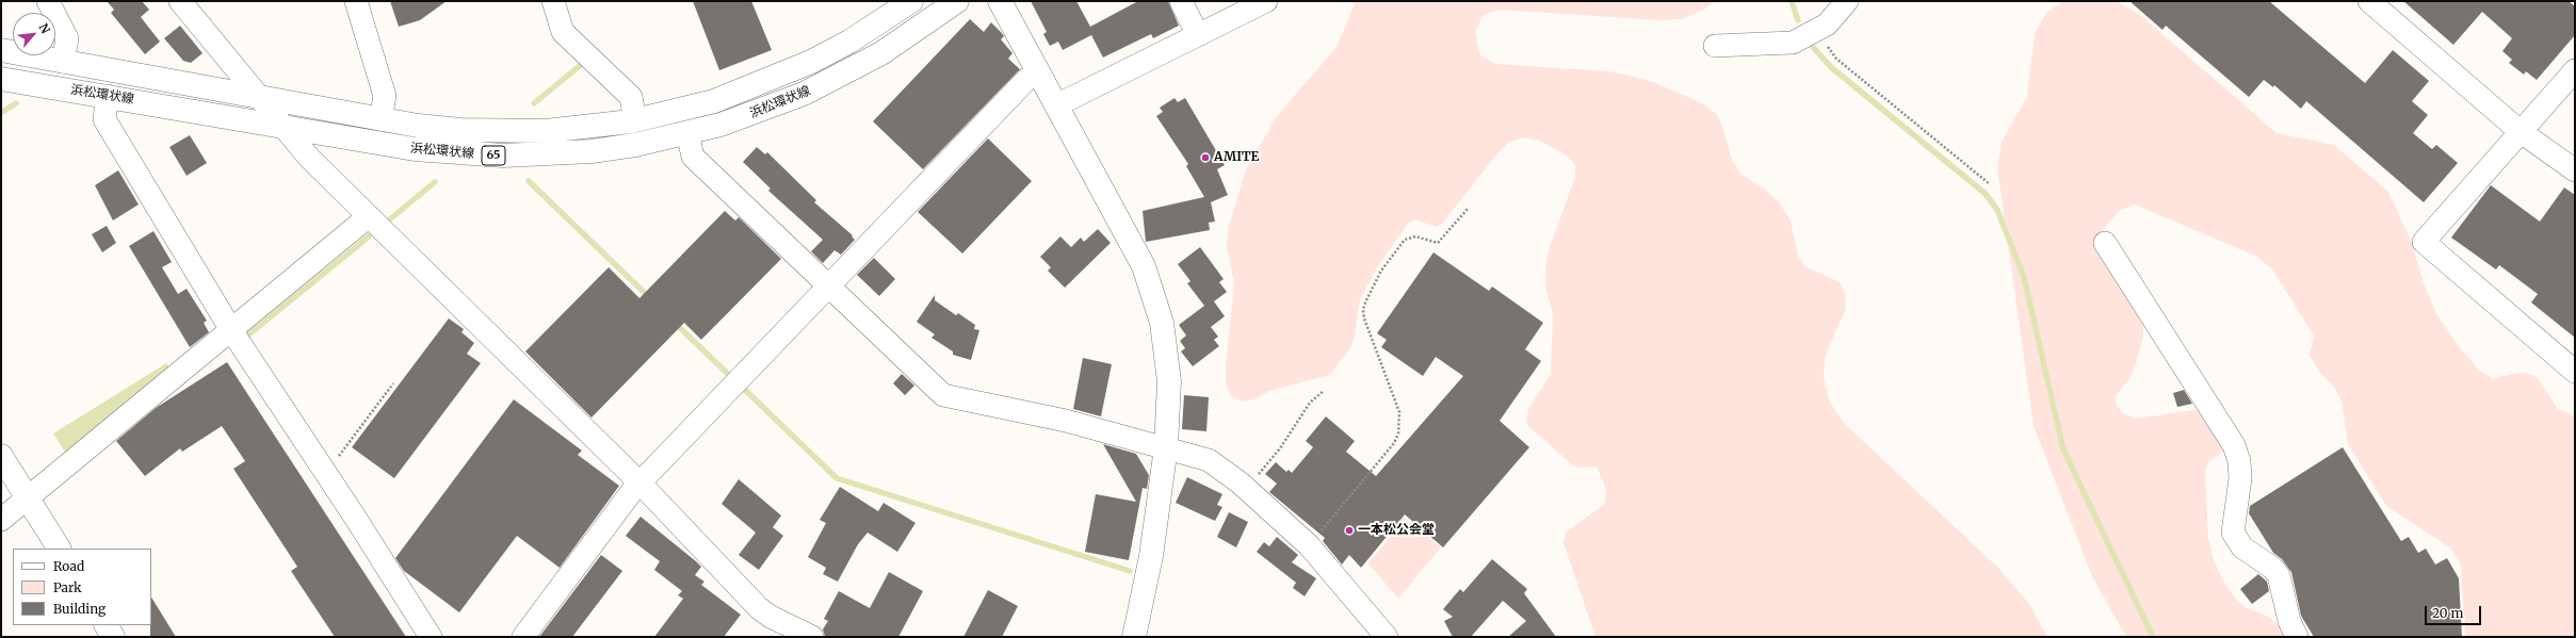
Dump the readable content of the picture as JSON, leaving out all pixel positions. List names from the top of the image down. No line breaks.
{"streets":{"main road":["浜松環状線","65"]},"places":["AMITE","一本松公会堂"],"legend":["Road","Park","Building"],"scale_bar":"20 m","north":"top right"}
